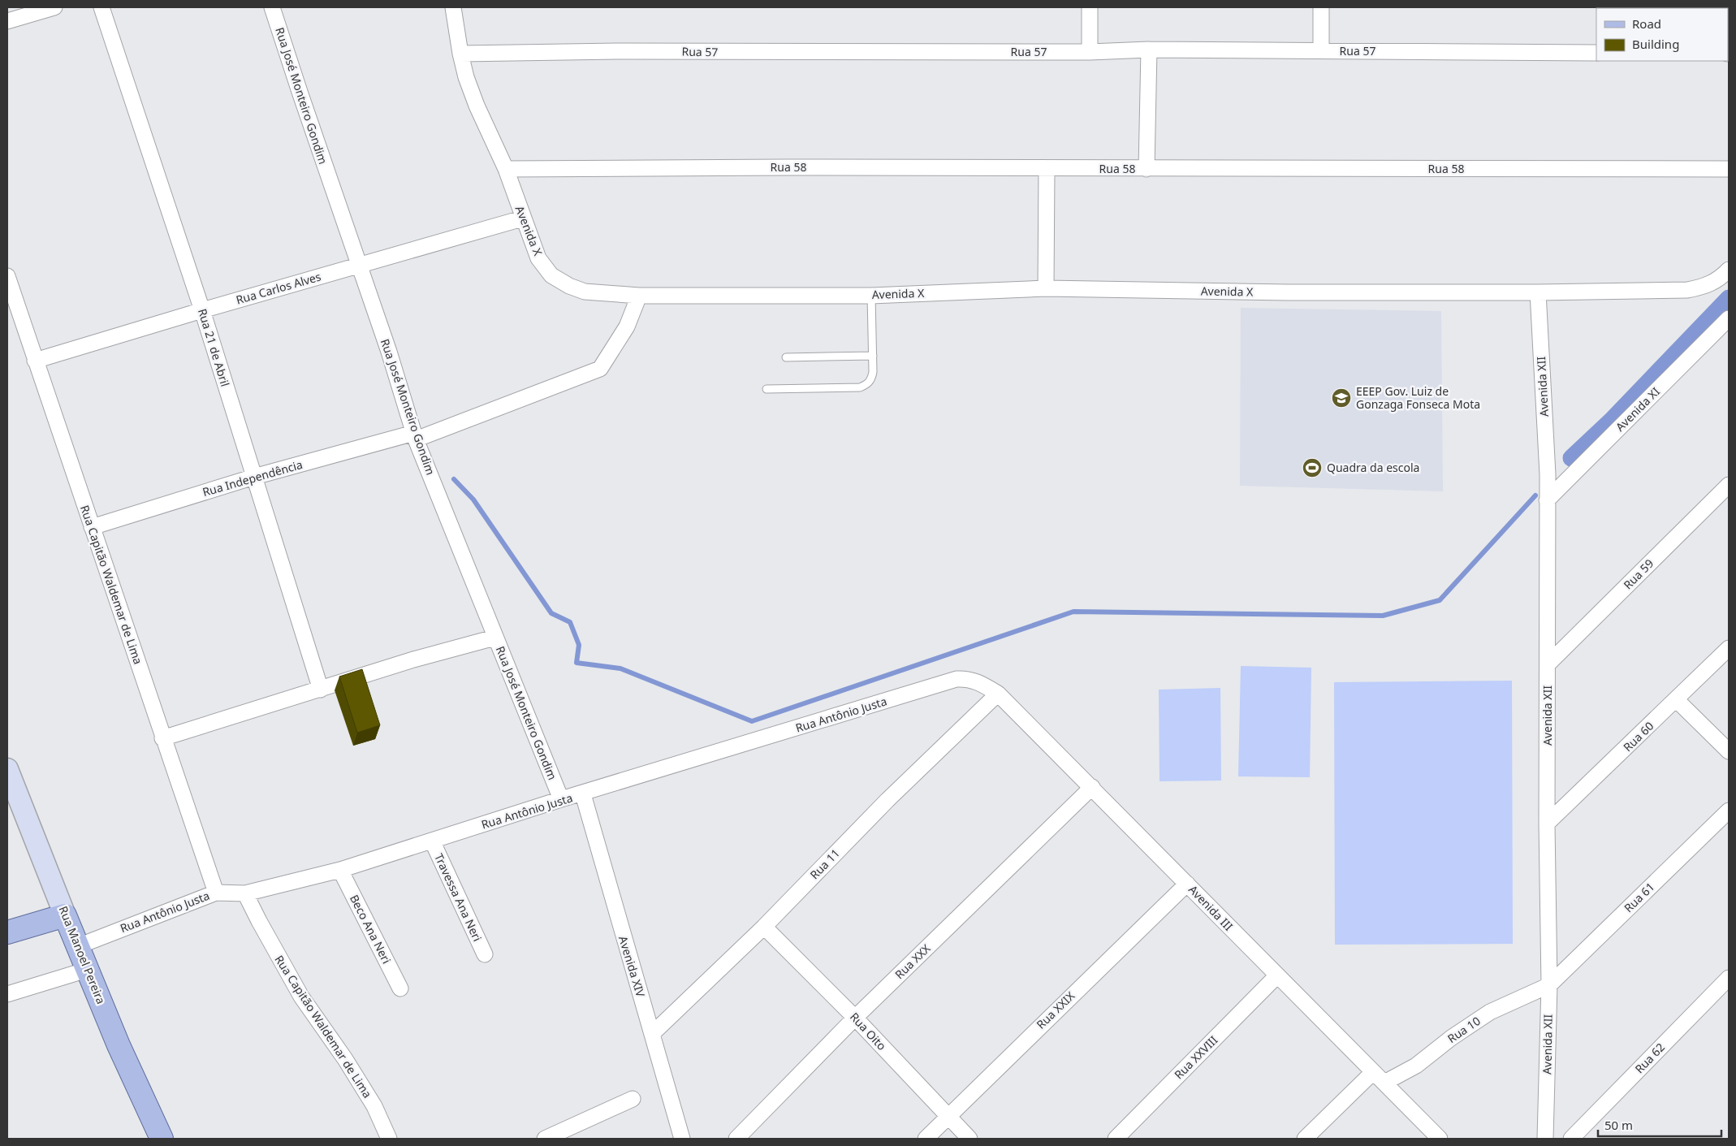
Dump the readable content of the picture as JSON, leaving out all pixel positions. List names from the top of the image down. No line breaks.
{"streets":{"main road":["Rua Manoel Pereira"],"street":["Rua 57","Rua José Monteiro Gondim","Rua 58","Avenida X","Rua Carlos Alves","Rua 21 de Abril","Avenida XII","Avenida XI","Rua Independência","Rua 59","Rua Capitão Waldemar de Lima","Rua Antônio Justa","Rua 60","Rua 11","Travessa Ana Neri","Rua 61","Avenida III","Beco Ana Neri","Rua XXX","Avenida XIV","Rua XXIX","Rua 10","Rua Oito","Rua XXVIII","Rua 62"]},"crossings":[["Rua 57","Avenida X"],["Rua José Monteiro Gondim","Rua Carlos Alves"],["Rua José Monteiro Gondim","Rua Independência"],["Rua José Monteiro Gondim","Rua Antônio Justa"],["Rua 58","Avenida X"],["Avenida X","Rua Carlos Alves"],["Avenida X","Avenida XII"],["Avenida X","Rua Independência"],["Rua Carlos Alves","Rua 21 de Abril"],["Rua Carlos Alves","Rua Capitão Waldemar de Lima"],["Rua 21 de Abril","Rua Independência"],["Avenida XII","Avenida XI"],["Avenida XII","Rua 59"],["Avenida XII","Rua 60"],["Avenida XII","Rua 61"],["Avenida XII","Rua 10"],["Rua Independência","Rua Capitão Waldemar de Lima"],["Rua Capitão Waldemar de Lima","Rua Antônio Justa"],["Rua Antônio Justa","Travessa Ana Neri"],["Rua Antônio Justa","Avenida III"],["Rua Antônio Justa","Beco Ana Neri"],["Rua Antônio Justa","Rua Manoel Pereira"],["Rua Antônio Justa","Avenida XIV"],["Rua 11","Avenida III"],["Rua 11","Avenida XIV"],["Rua 11","Rua Oito"],["Rua 61","Rua 10"],["Avenida III","Rua XXX"],["Avenida III","Rua XXIX"],["Avenida III","Rua 10"],["Avenida III","Rua XXVIII"],["Rua XXX","Rua Oito"],["Rua XXIX","Rua Oito"]],"places":{"school or university":["EEEP Gov. Luiz de Gonzaga Fonseca Mota"],"sports":["Quadra da escola"]},"legend":["Road","Building"],"scale_bar":"50 m"}
